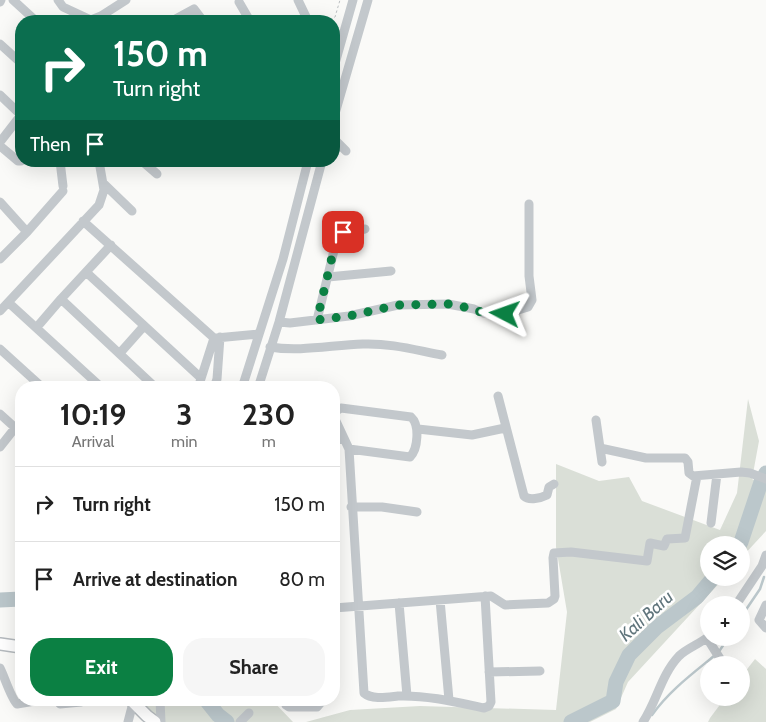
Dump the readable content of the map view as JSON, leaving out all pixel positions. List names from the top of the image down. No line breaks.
{"water":["Kali Baru"],"page":{"turn":["150 m","Turn right"],"then":"Then","eta":["10:19","Arrival","3","min","230","m"],"list":[{"name":"Turn right","value":"150 m"},{"name":"Arrive at destination","value":"80 m"}],"map_buttons":["+","−"],"buttons":["Exit","Share"]}}
